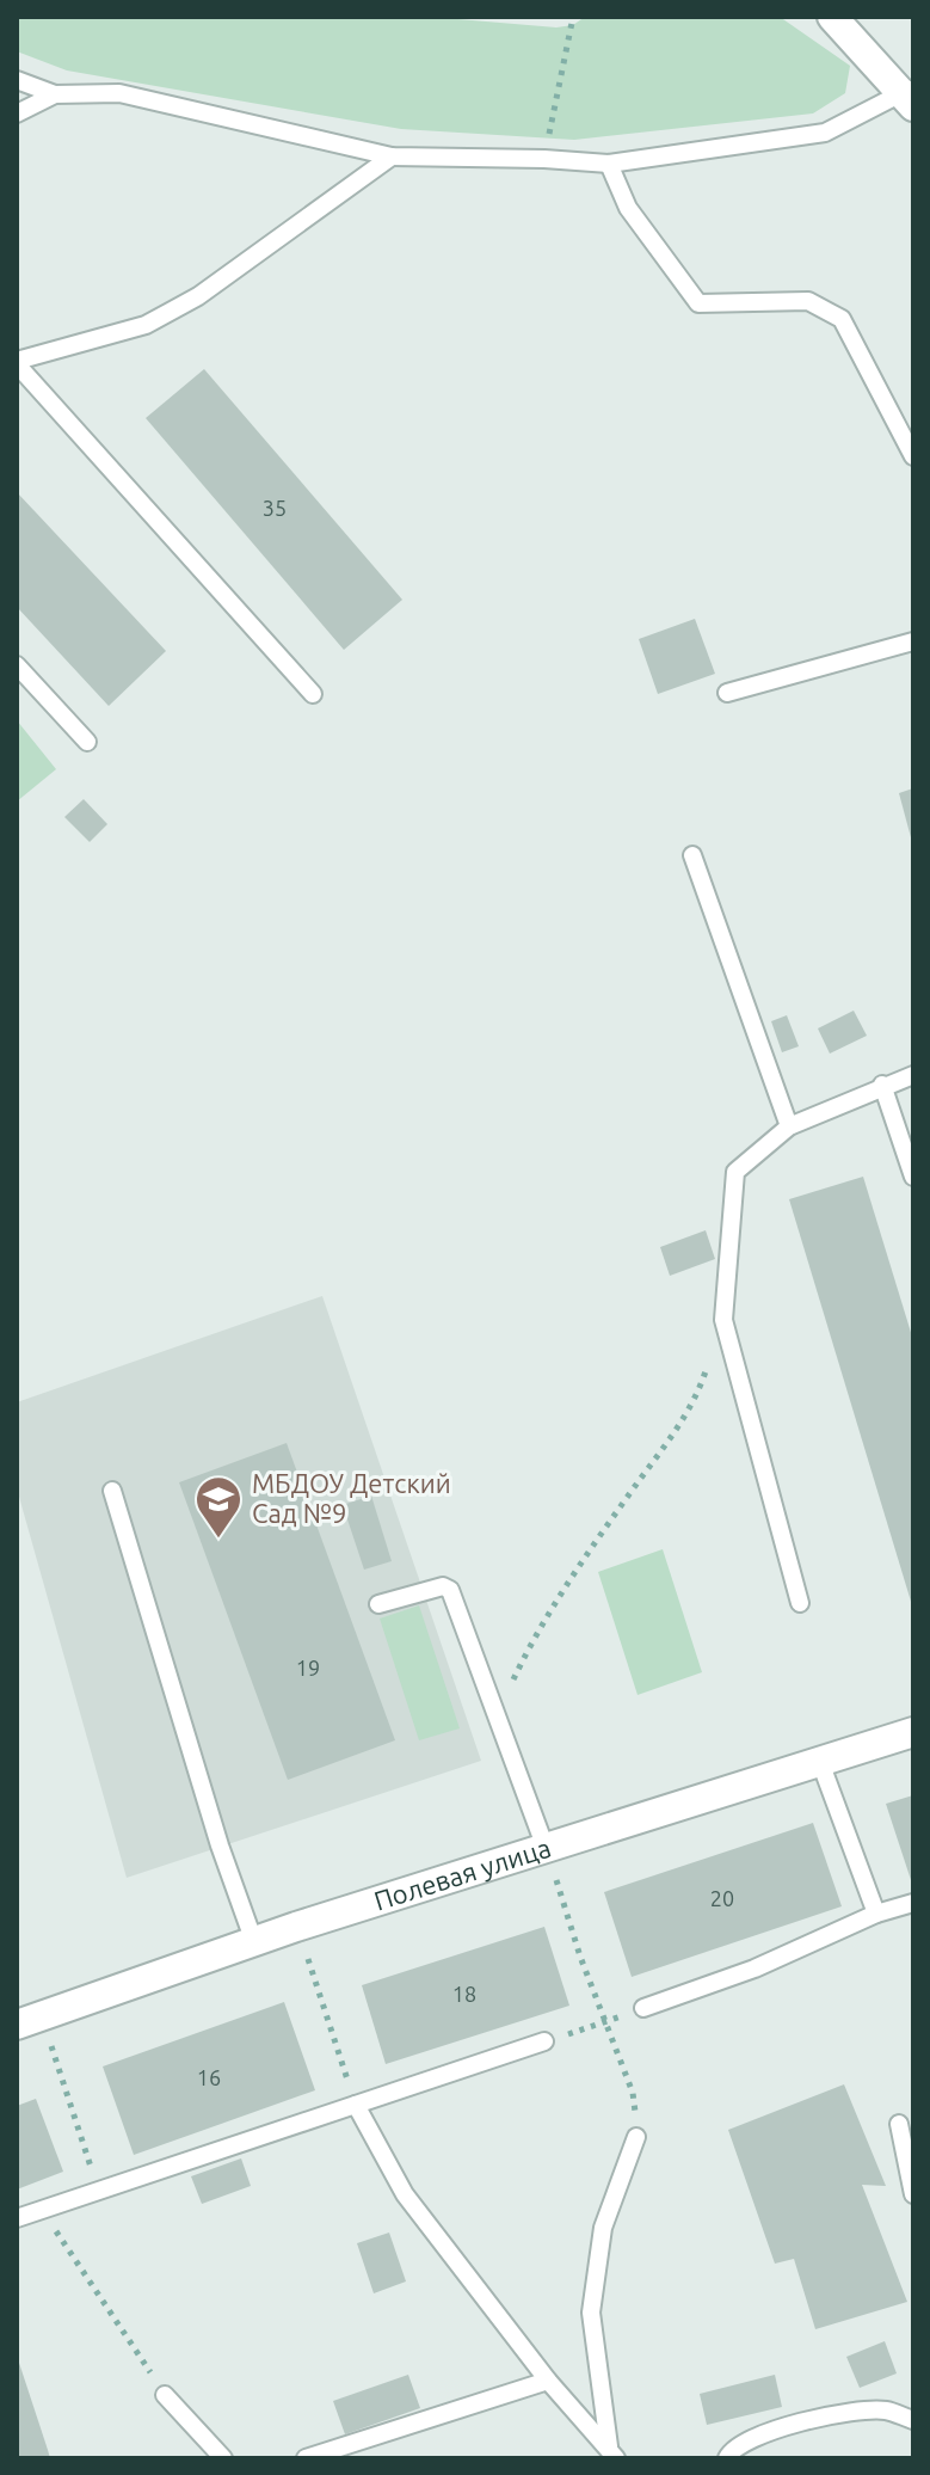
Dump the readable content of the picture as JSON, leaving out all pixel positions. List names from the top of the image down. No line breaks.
{"streets":{"street":["Полевая улица"]},"places":{"school or university":["МБДОУ Детский Сад №9"]},"house_numbers":["35","19","20","18","16"]}
